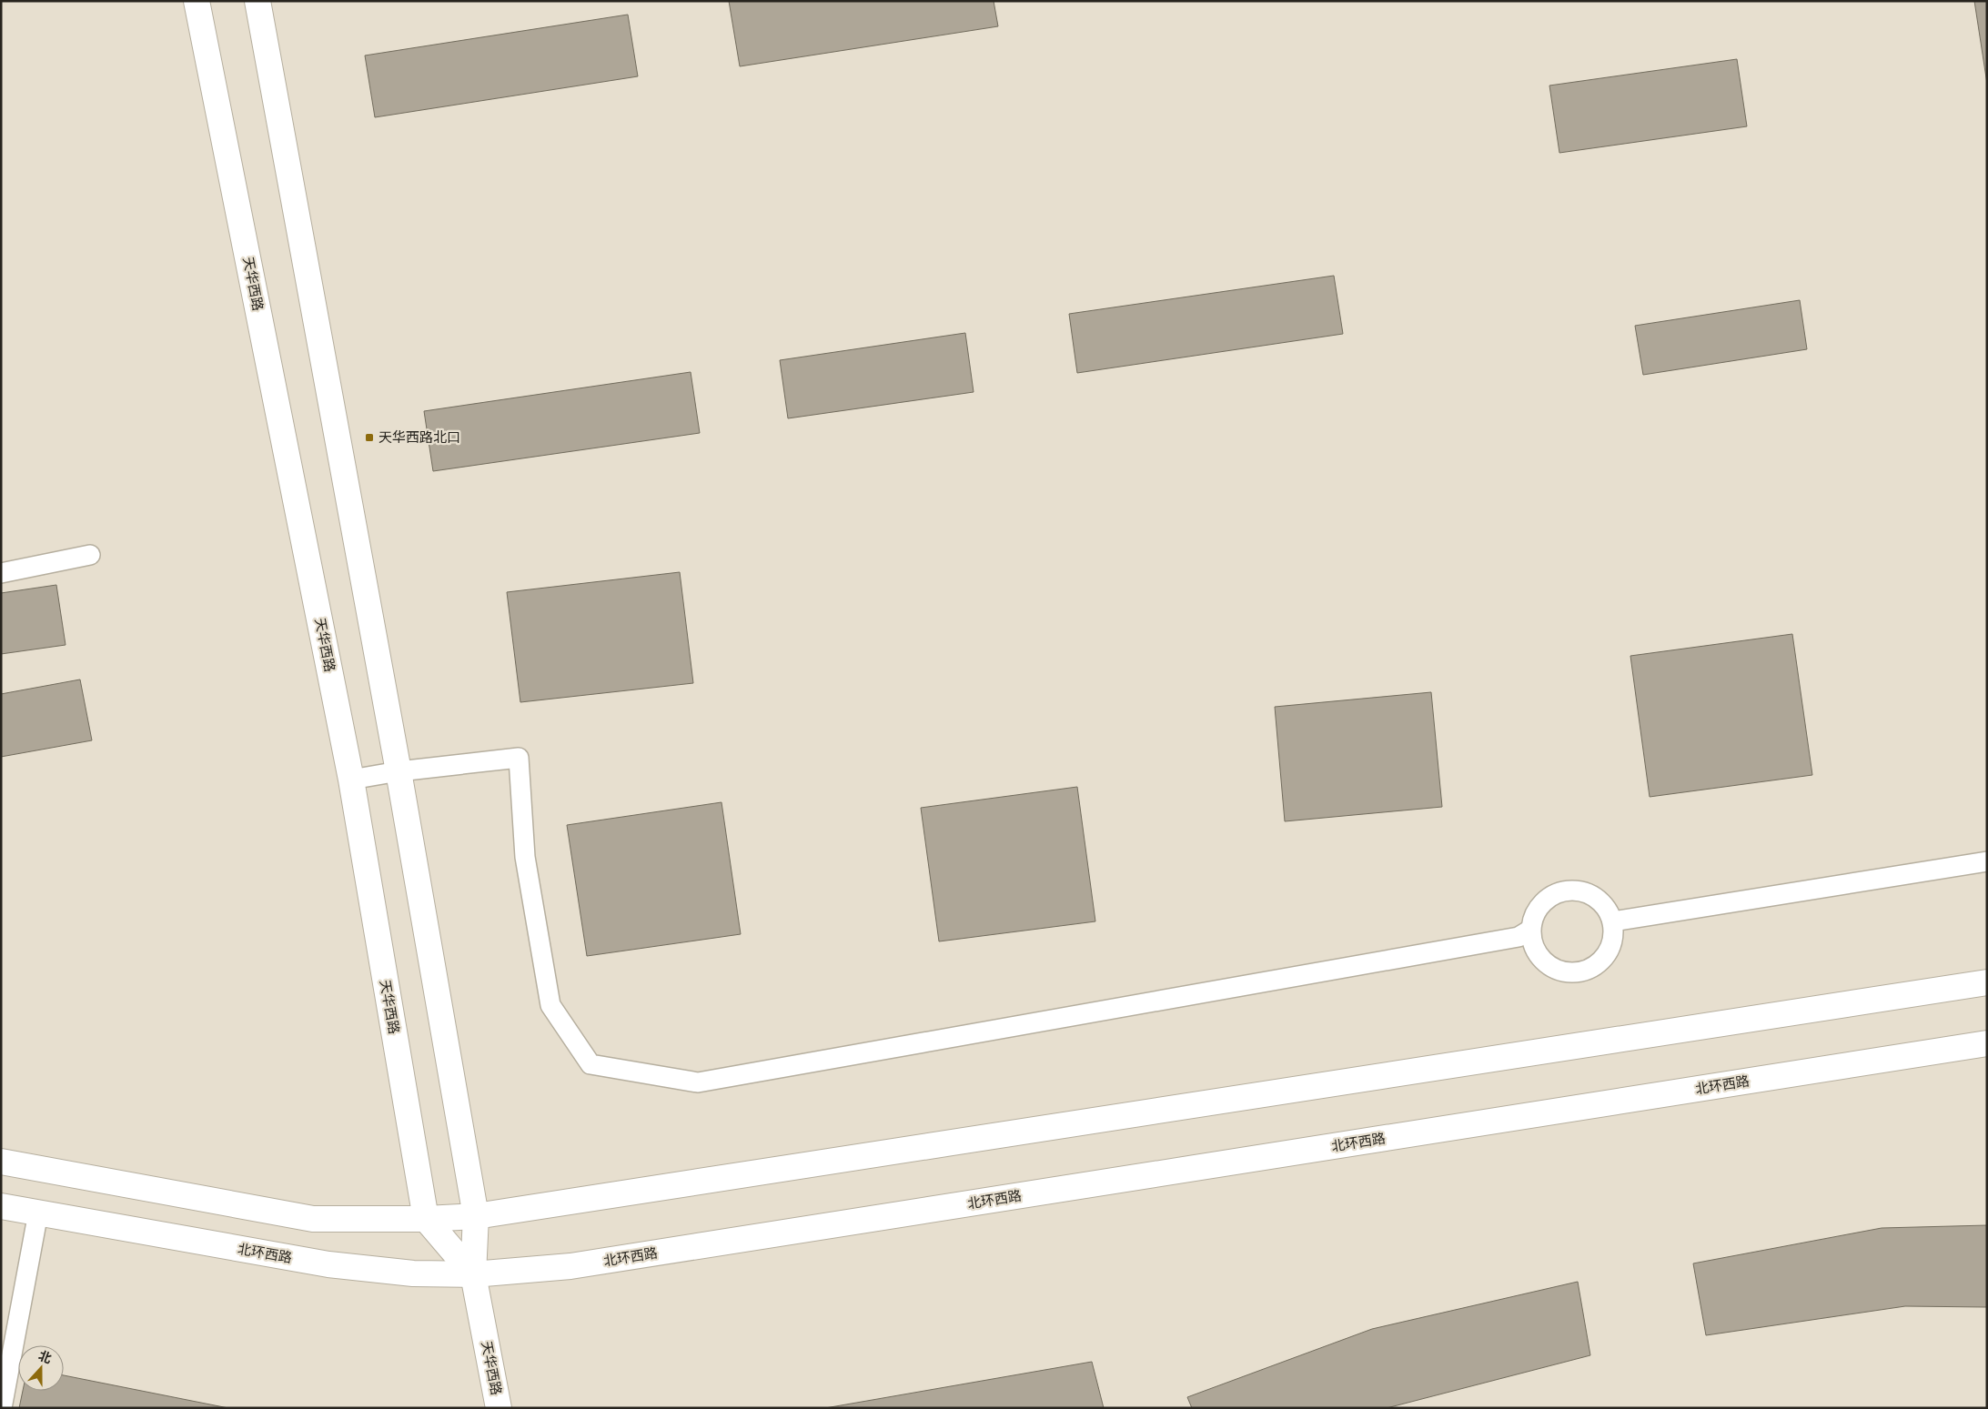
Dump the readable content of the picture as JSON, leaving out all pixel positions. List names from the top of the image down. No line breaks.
{"streets":{"street":["天华西路","北环西路"]},"crossings":[["天华西路","北环西路"]],"places":{"transit":["天华西路北口"]},"north":"top"}
